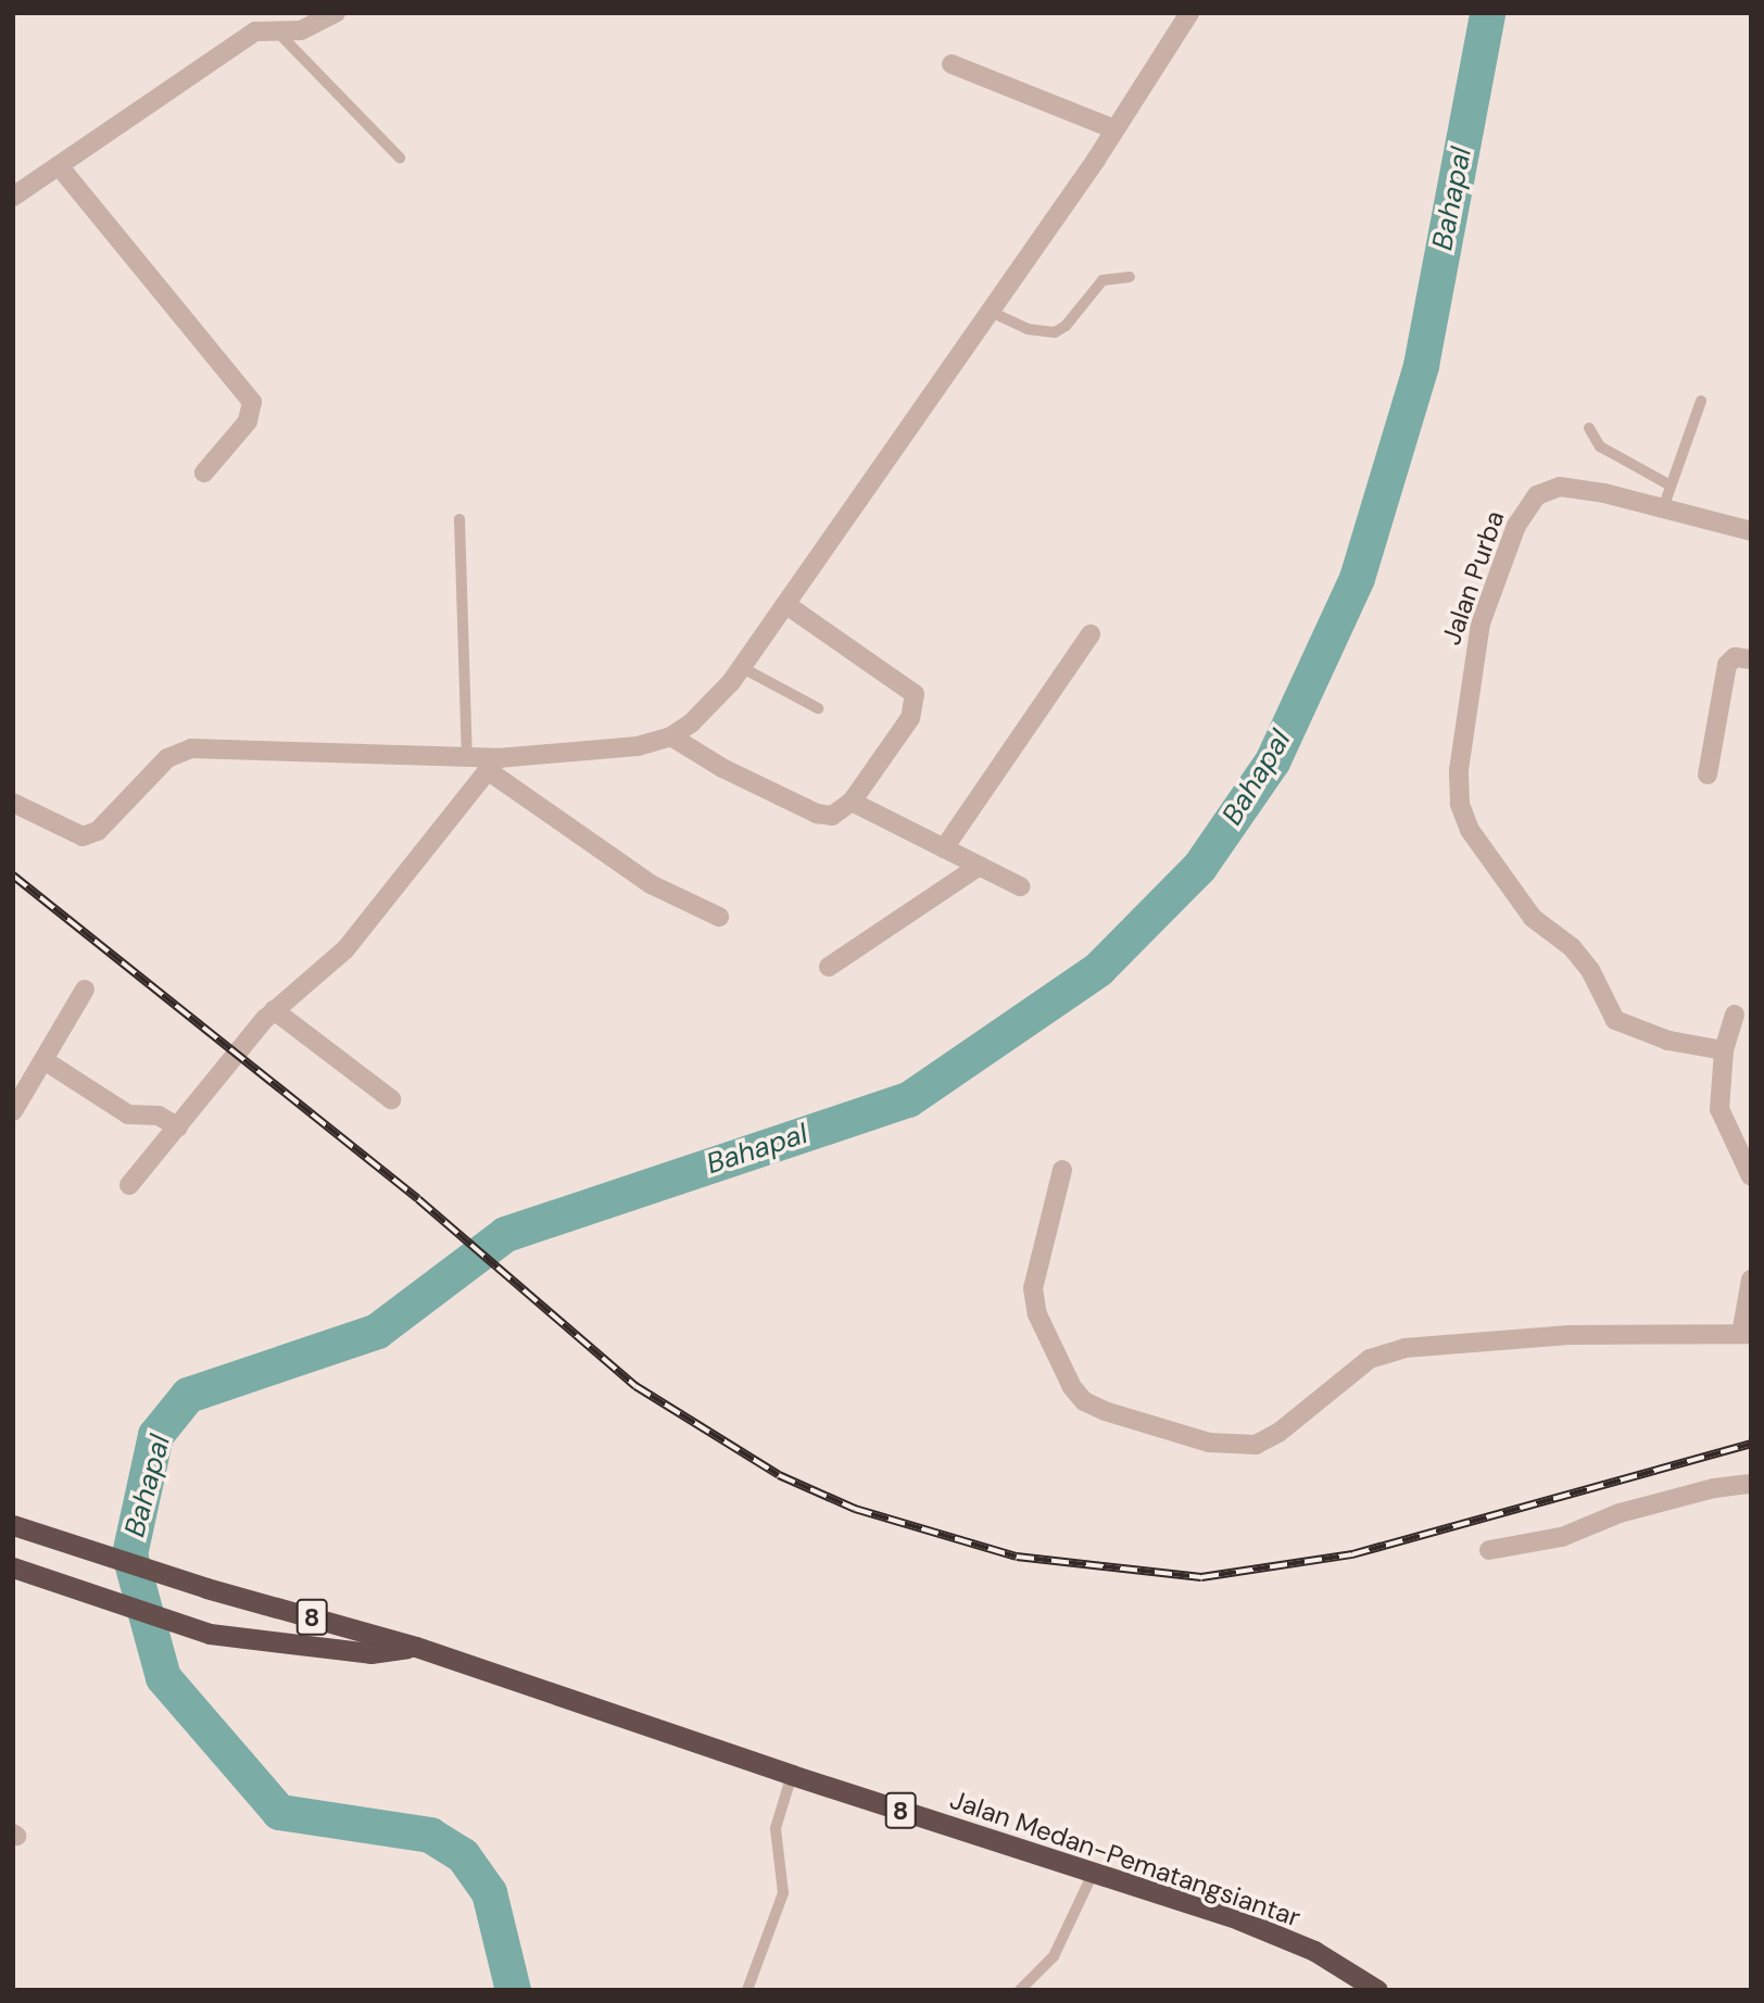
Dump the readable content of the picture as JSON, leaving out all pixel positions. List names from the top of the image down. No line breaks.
{"streets":{"highway":["8","Jalan Medan-Pematangsiantar"],"street":["Jalan Purba"]},"crossings":[["8","Jalan Medan-Pematangsiantar"]],"water":["Bahapal"]}
